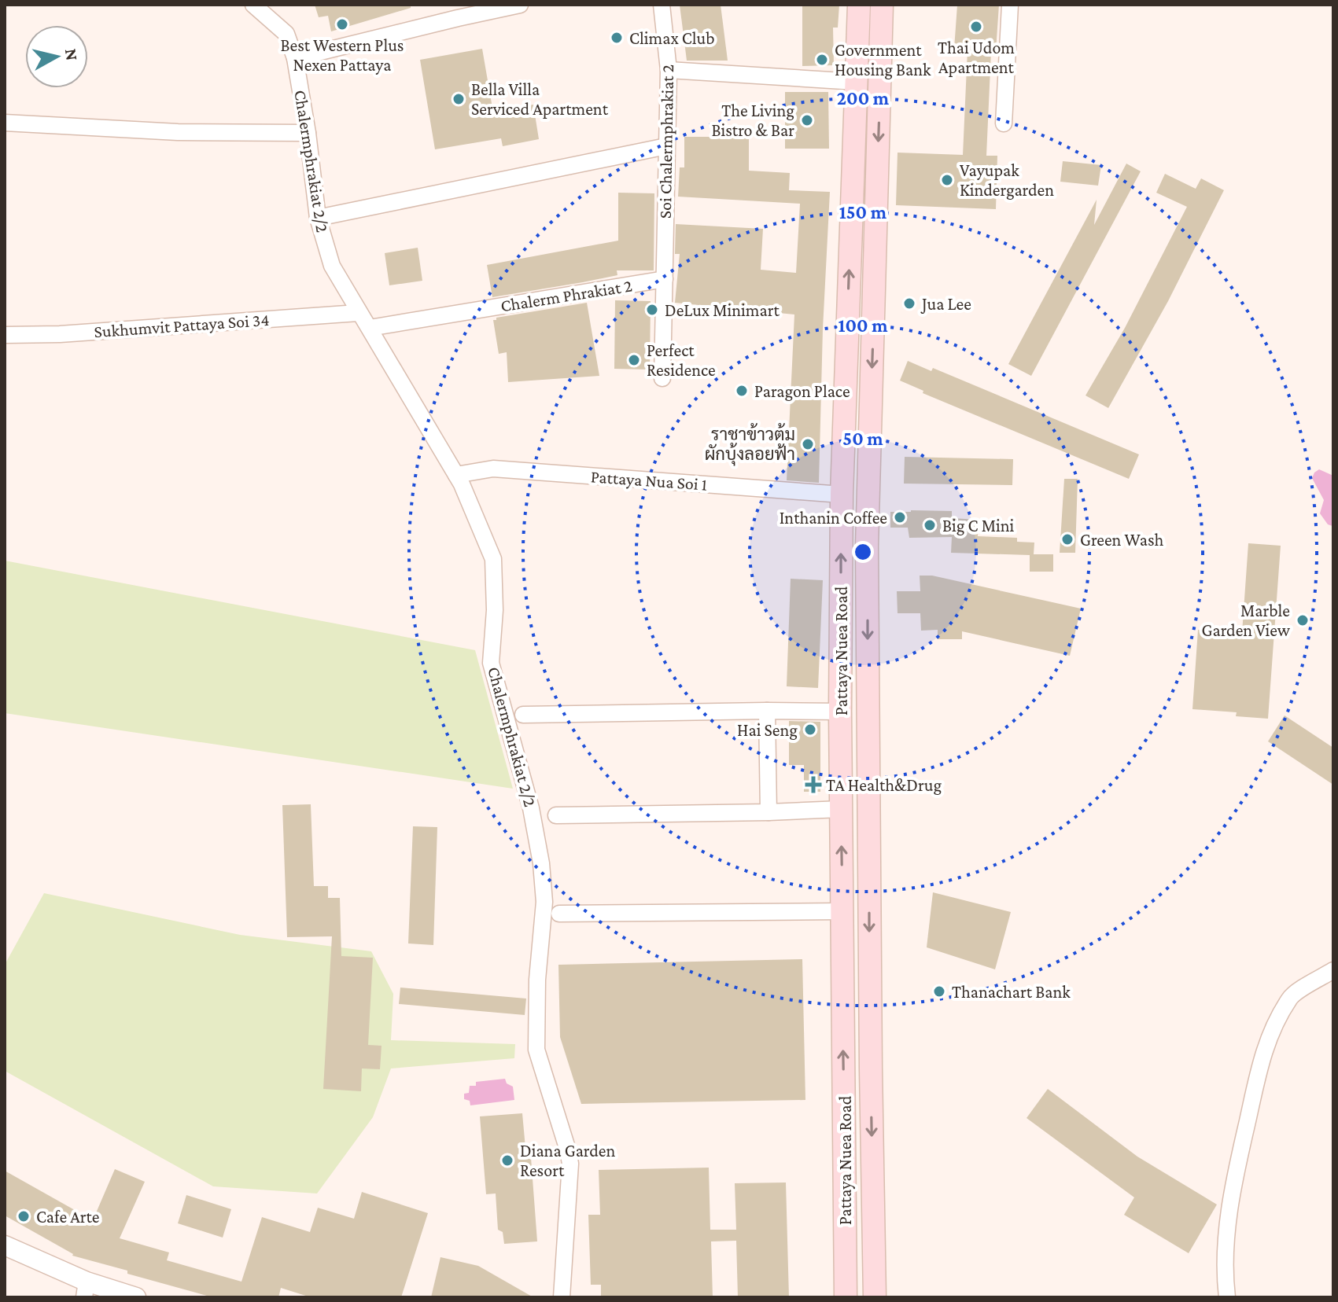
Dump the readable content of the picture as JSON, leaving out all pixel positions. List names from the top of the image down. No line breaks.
{"streets":{"main road":["Pattaya Nuea Road"],"street":["Soi Chalermphrakiat 2","Chalermphrakiat 2/2","Chalerm Phrakiat 2","Sukhumvit Pattaya Soi 34","Pattaya Nua Soi 1"]},"crossings":[["Soi Chalermphrakiat 2","Chalerm Phrakiat 2"],["Chalermphrakiat 2/2","Chalerm Phrakiat 2"],["Chalermphrakiat 2/2","Sukhumvit Pattaya Soi 34"],["Chalermphrakiat 2/2","Pattaya Nua Soi 1"],["Pattaya Nua Soi 1","Pattaya Nuea Road"]],"places":{"other":["Best Western Plus Nexen Pattaya","Thai Udom Apartment","Climax Club","Government Housing Bank","Bella Villa Serviced Apartment","The Living Bistro & Bar","Vayupak Kindergarden","Jua Lee","DeLux Minimart","Perfect Residence","Paragon Place","ราชาข้าวต้ม ผักบุ้งลอยฟ้า","Inthanin Coffee","Big C Mini","Green Wash","Marble Garden View","Hai Seng","Thanachart Bank","Diana Garden Resort","Cafe Arte"],"health":["TA Health&Drug"]},"north":"right","rings":["200 m","150 m","100 m","50 m"]}
